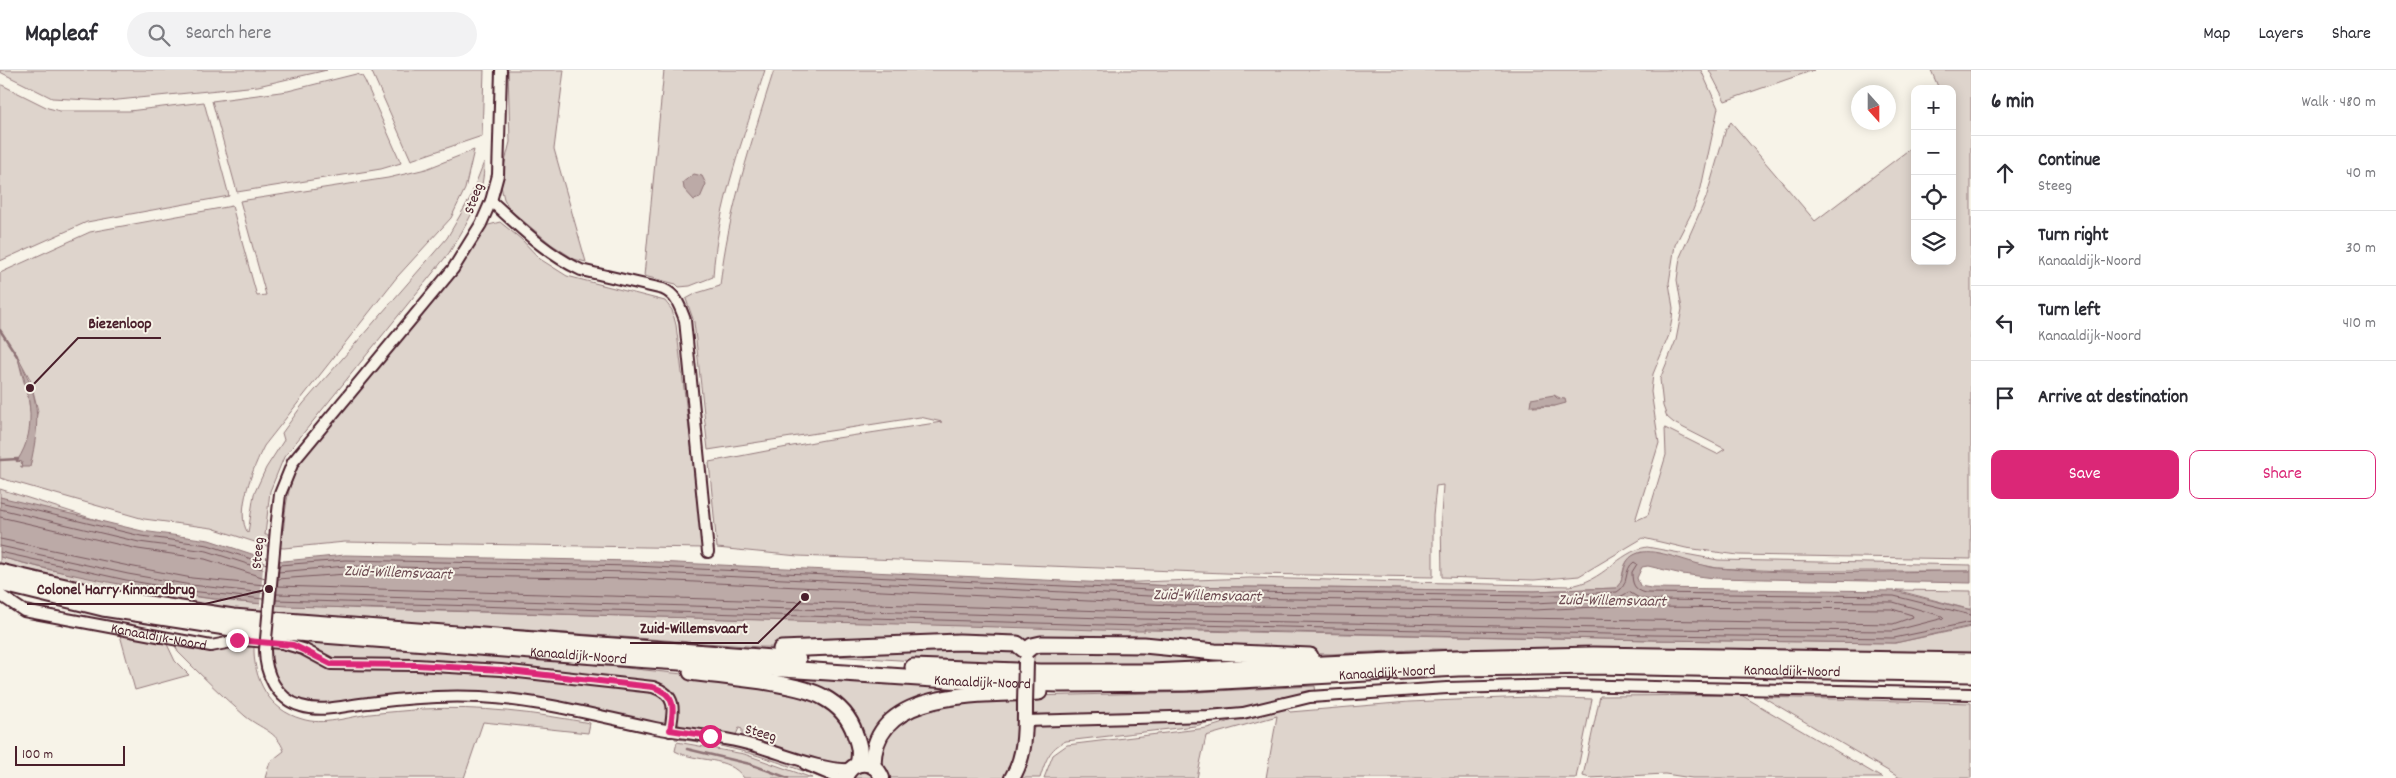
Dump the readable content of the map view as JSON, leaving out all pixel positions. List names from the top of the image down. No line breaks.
{"streets":{"highway":["Kanaaldijk-Noord"],"street":["Steeg"]},"crossings":[["Steeg","Kanaaldijk-Noord"]],"water":["Zuid-Willemsvaart"],"places":["Biezenloop","Colonel Harry Kinnardbrug","Zuid-Willemsvaart"],"scale_bar":"100 m","north":"bottom","page":{"header":"Mapleaf","search":"Search here","nav":["Map","Layers","Share"],"heading":["6 min","Walk · 480 m"],"map_buttons":["+","−"],"list":[["Continue","Steeg","40 m"],["Turn right","Kanaaldijk-Noord","30 m"],["Turn left","Kanaaldijk-Noord","410 m"],"Arrive at destination"],"buttons":["Save","Share"],"scale":"100 m"}}
